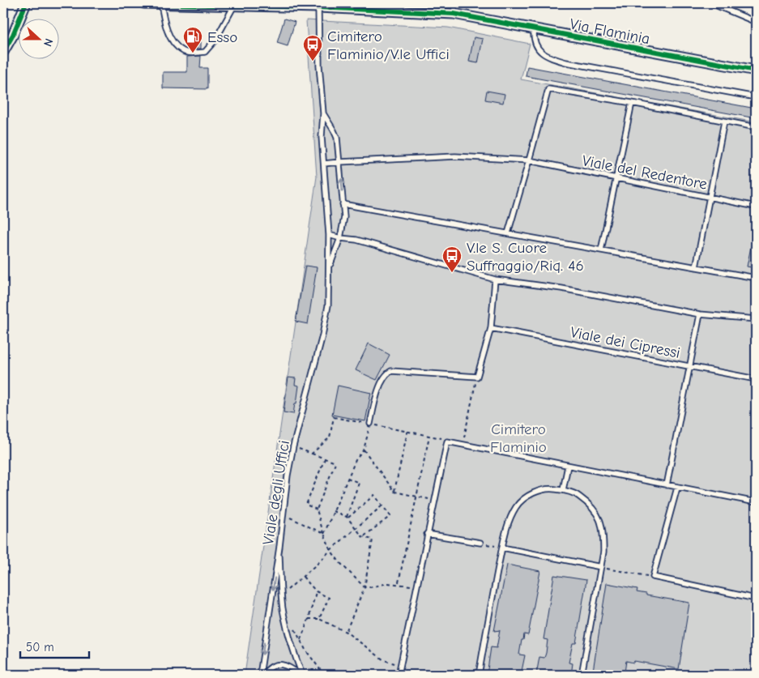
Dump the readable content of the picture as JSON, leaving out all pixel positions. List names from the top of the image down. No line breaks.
{"streets":{"street":["Via Flaminia"],"lane":["Viale del Redentore","Viale dei Cipressi","Viale degli Uffici"]},"crossings":[["Via Flaminia","Viale degli Uffici"],["Viale del Redentore","Viale degli Uffici"]],"parks":["Cimitero Flaminio"],"places":{"fuel station":["Esso"],"bus stop":["Cimitero Flaminio/V.le Uffici","V.le S. Cuore Suffraggio/Riq. 46"]},"scale_bar":"50 m","north":"right"}
